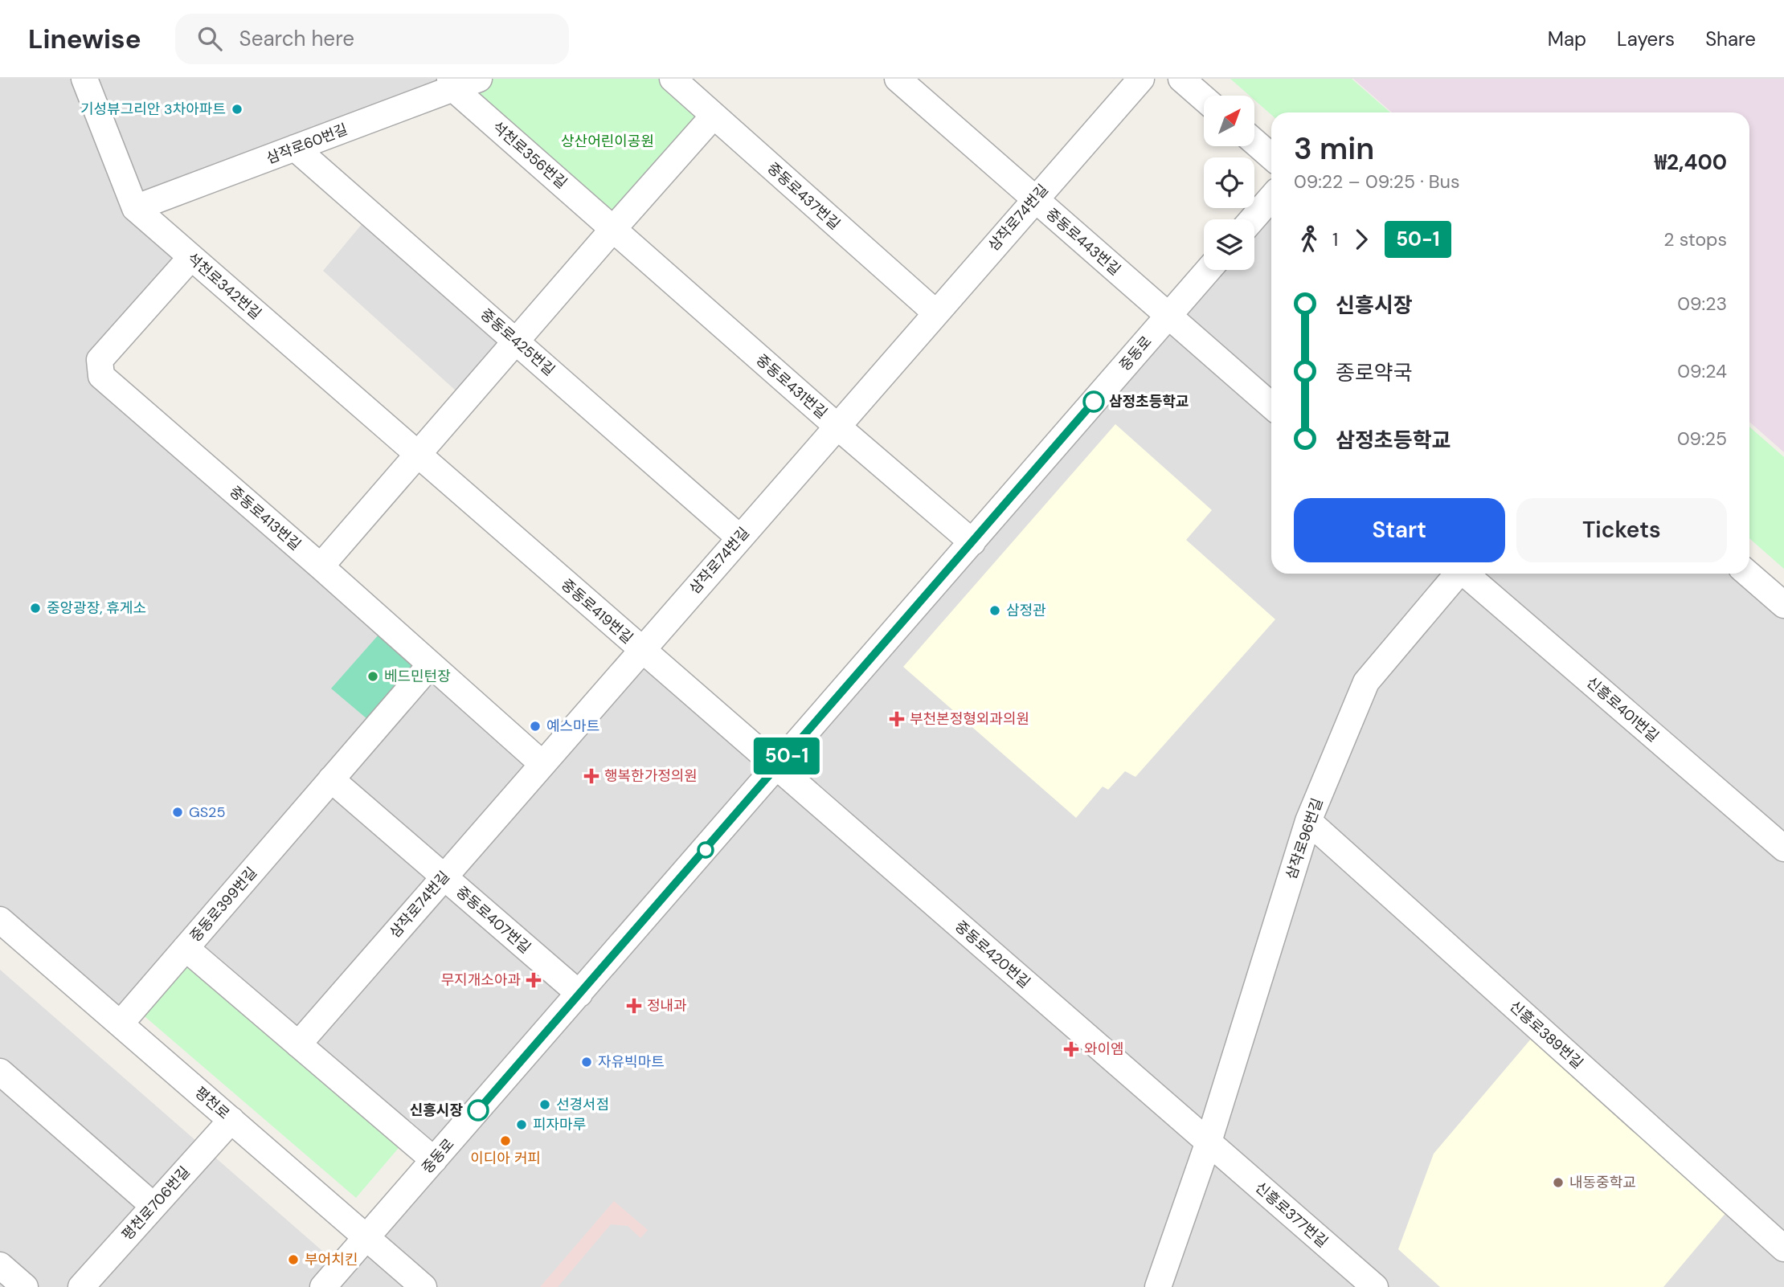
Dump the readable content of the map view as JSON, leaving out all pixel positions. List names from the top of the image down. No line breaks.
{"streets":{"street":["삼작로60번길","석천로356번길","중동로437번길","삼작로74번길","중동로443번길","석천로342번길","중동로425번길","중동로","중동로431번길","중동로413번길","중동로419번길","신흥로401번길","삼작로96번길","중동로399번길","중동로407번길","중동로420번길","신흥로389번길","평천로","평천로706번길","신흥로377번길"]},"crossings":[["삼작로60번길","석천로356번길"],["삼작로60번길","석천로342번길"],["삼작로60번길","중동로425번길"],["석천로356번길","중동로431번길"],["중동로437번길","삼작로74번길"],["삼작로74번길","중동로443번길"],["삼작로74번길","중동로425번길"],["삼작로74번길","중동로431번길"],["삼작로74번길","중동로413번길"],["삼작로74번길","중동로419번길"],["삼작로74번길","중동로399번길"],["삼작로74번길","중동로407번길"],["중동로443번길","중동로"],["석천로342번길","중동로413번길"],["석천로342번길","중동로419번길"],["중동로","중동로431번길"],["중동로","중동로419번길"],["중동로","중동로399번길"],["중동로","중동로407번길"],["중동로","중동로420번길"],["중동로","평천로"],["중동로413번길","중동로399번길"],["중동로419번길","중동로420번길"],["삼작로96번길","중동로420번길"],["삼작로96번길","신흥로389번길"],["삼작로96번길","신흥로377번길"],["중동로399번길","중동로407번길"],["중동로420번길","신흥로377번길"],["평천로","평천로706번길"]],"parks":["상산어린이공원"],"places":{"other":["기성뷰그리안 3차아파트","삼정초등학교","중앙광장, 휴게소","삼정관","베드민턴장","예스마트","GS25","자유빅마트","선경서점","신흥시장","피자마루","이디아 커피","내동중학교","부어치킨"],"health":["부천본정형외과의원","행복한가정의원","무지개소아과","정내과","와이엠"]},"lines":["bus line 50-1"],"north":"top right","page":{"header":"Linewise","search":"Search here","nav":["Map","Layers","Share"],"on_map":"50-1","heading":["3 min","09:22 – 09:25 · Bus","₩2,400"],"legs":["1","50-1","2 stops"],"list":[{"name":"신흥시장","value":"09:23"},{"name":"종로약국","value":"09:24"},{"name":"삼정초등학교","value":"09:25"}],"buttons":["Start","Tickets"]}}
